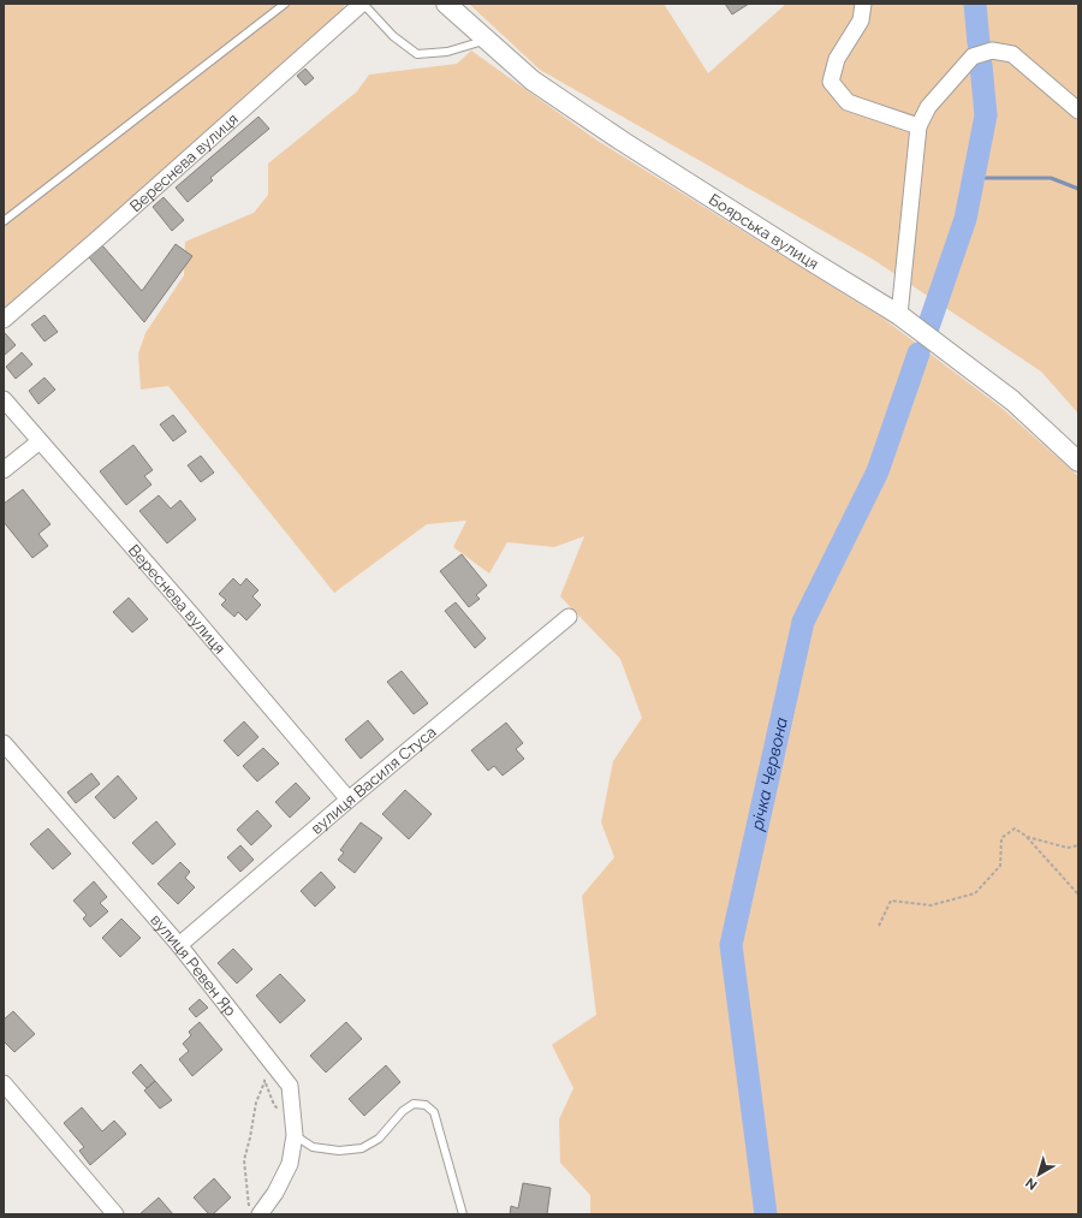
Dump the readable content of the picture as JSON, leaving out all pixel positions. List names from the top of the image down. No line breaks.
{"streets":{"street":["Вереснева вулиця","Боярська вулиця","вулиця Василя Стуса","вулиця Ревен Яр"]},"crossings":[["Вереснева вулиця","вулиця Василя Стуса"],["вулиця Василя Стуса","вулиця Ревен Яр"]],"water":["річка Червона"],"north":"bottom left"}
